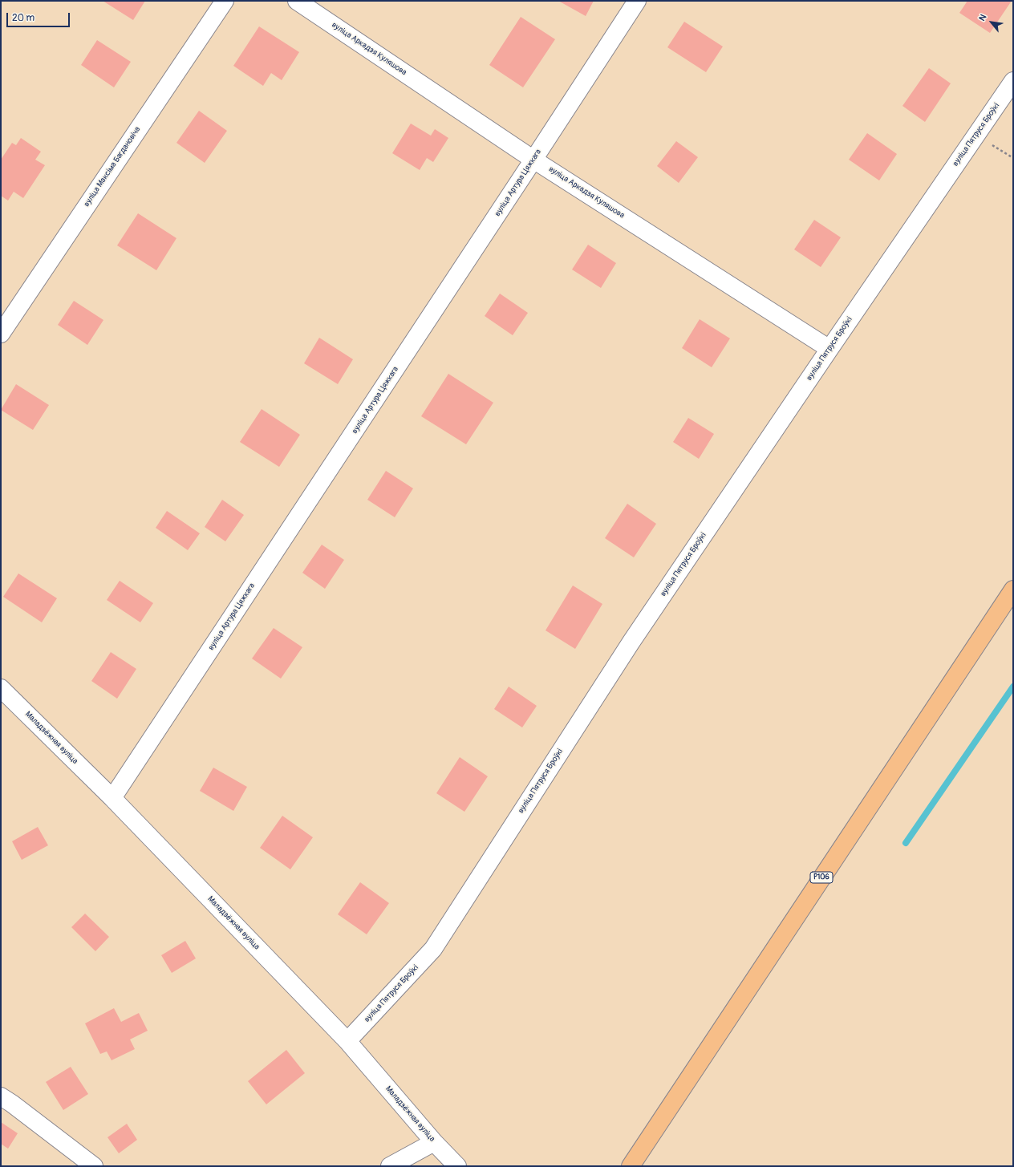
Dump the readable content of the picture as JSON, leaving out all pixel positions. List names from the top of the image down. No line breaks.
{"streets":{"main road":["Р106"],"street":["вуліца Аркадзя Куляшова","вуліца Пятруся Броўкі","вуліца Максіма Багдановіча","вуліца Артура Цяжкага","Маладзёжная вуліца"]},"crossings":[["вуліца Аркадзя Куляшова","вуліца Пятруся Броўкі"],["вуліца Аркадзя Куляшова","вуліца Артура Цяжкага"],["вуліца Пятруся Броўкі","Маладзёжная вуліца"],["вуліца Артура Цяжкага","Маладзёжная вуліца"]],"scale_bar":"20 m","north":"top left"}
